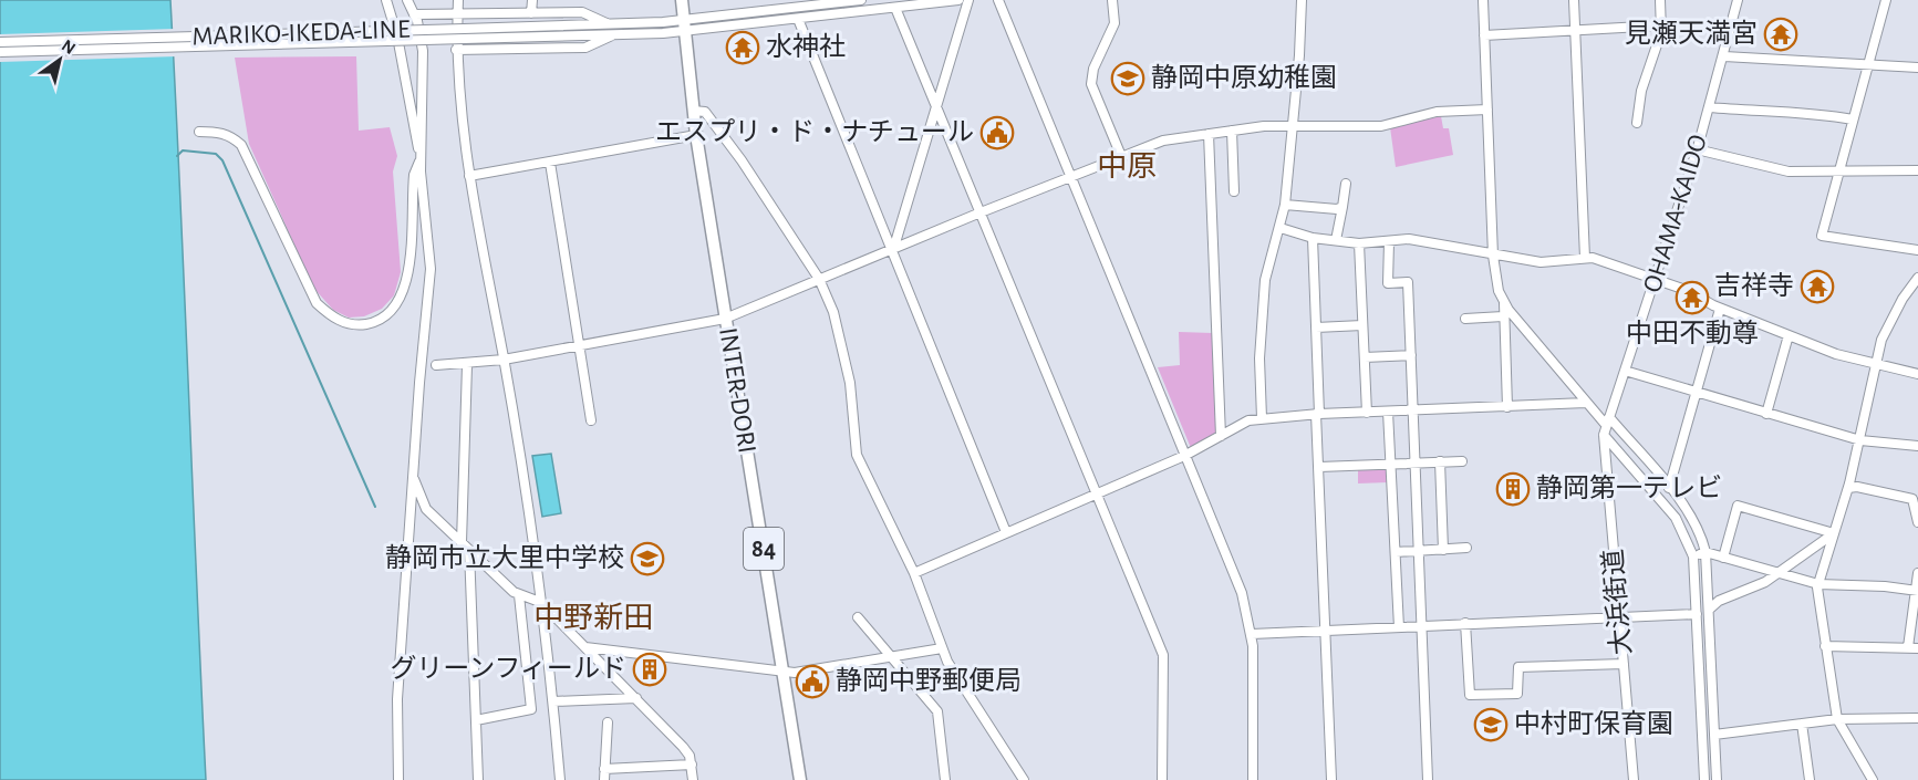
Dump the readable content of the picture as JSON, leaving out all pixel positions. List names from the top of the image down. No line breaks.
{"streets":{"main road":["INTER-DORI","84"],"street":["MARIKO-IKEDA-LINE","OHAMA-KAIDO","大浜街道"]},"crossings":[["MARIKO-IKEDA-LINE","INTER-DORI"],["OHAMA-KAIDO","大浜街道"]],"districts":["中原","中野新田"],"places":{"temple":["見瀬天満宮","水神社","吉祥寺","中田不動尊"],"school or university":["静岡中原幼稚園","静岡市立大里中学校","中村町保育園"],"public building":["エスプリ・ド・ナチュール","静岡中野郵便局"],"building":["静岡第一テレビ","グリーンフィールド"]},"north":"top right"}
